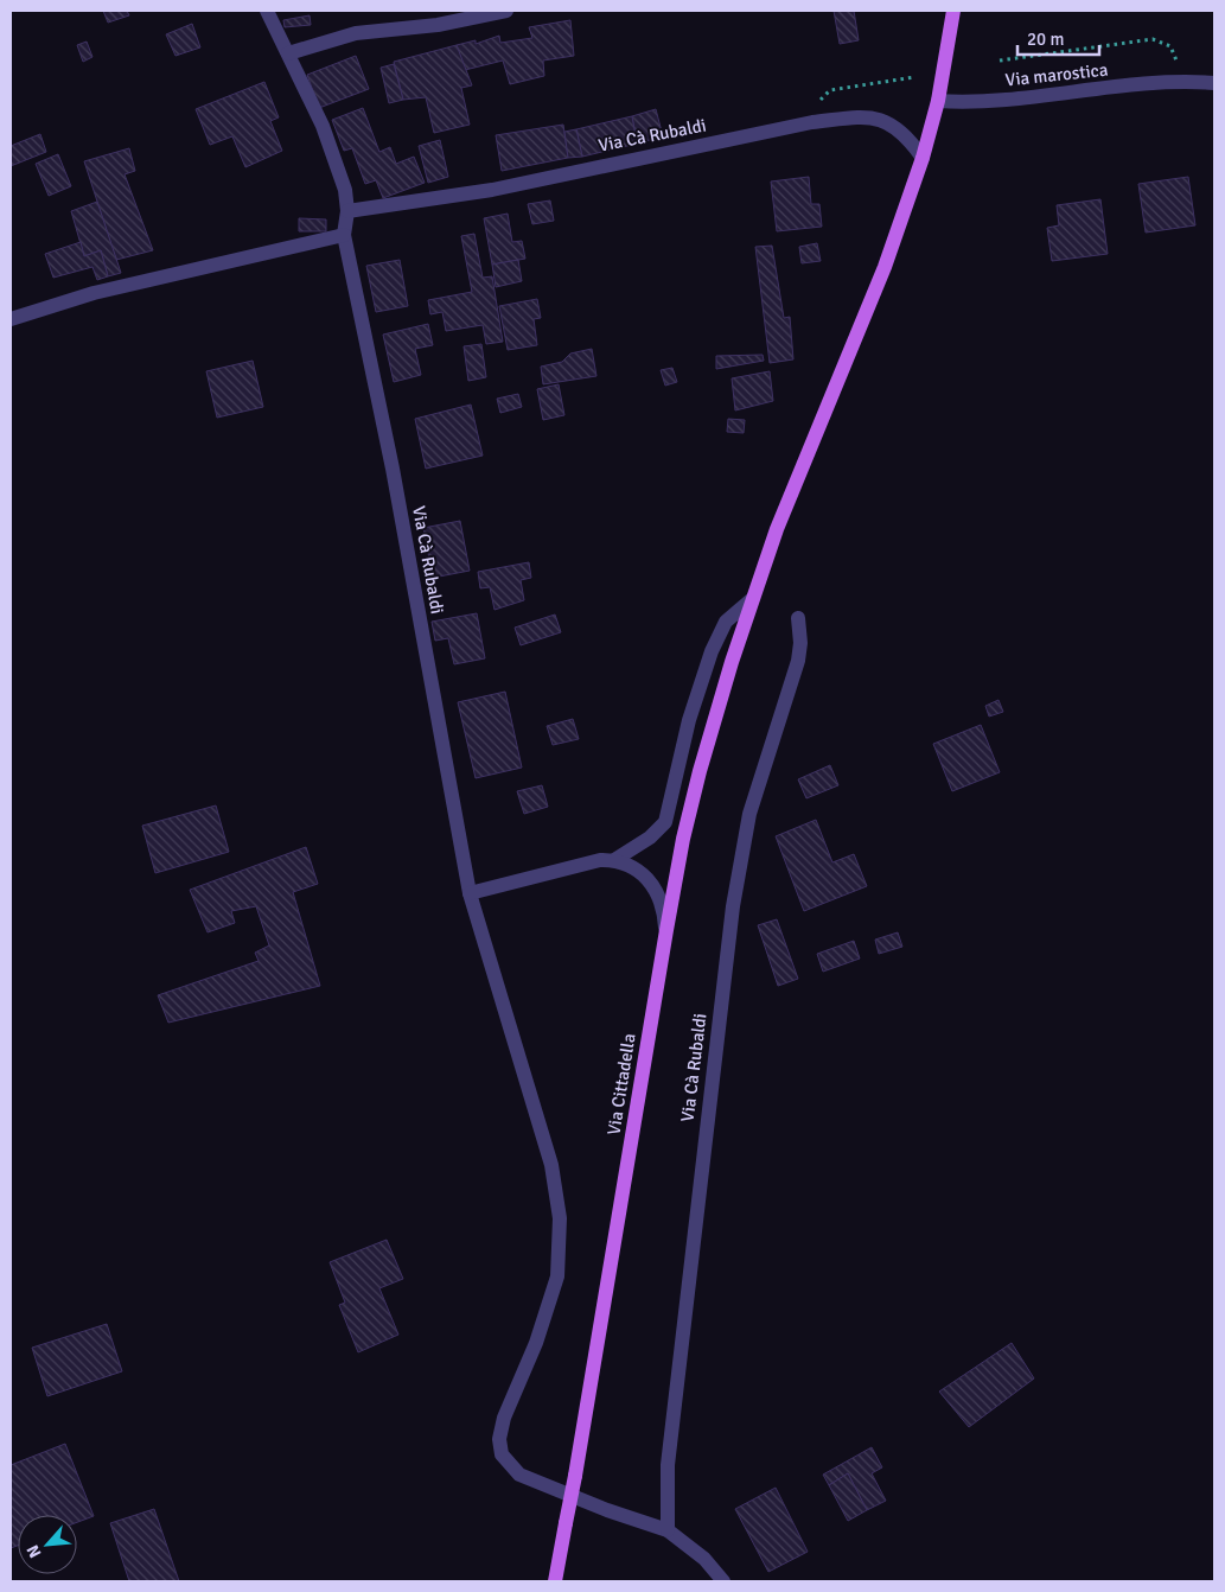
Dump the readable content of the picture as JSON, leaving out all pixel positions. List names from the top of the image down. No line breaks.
{"streets":{"main road":["Via Cittadella"],"street":["Via marostica","Via Cà Rubaldi"]},"crossings":[["Via marostica","Via Cittadella"],["Via Cà Rubaldi","Via Cittadella"]],"scale_bar":"20 m","north":"bottom left"}
